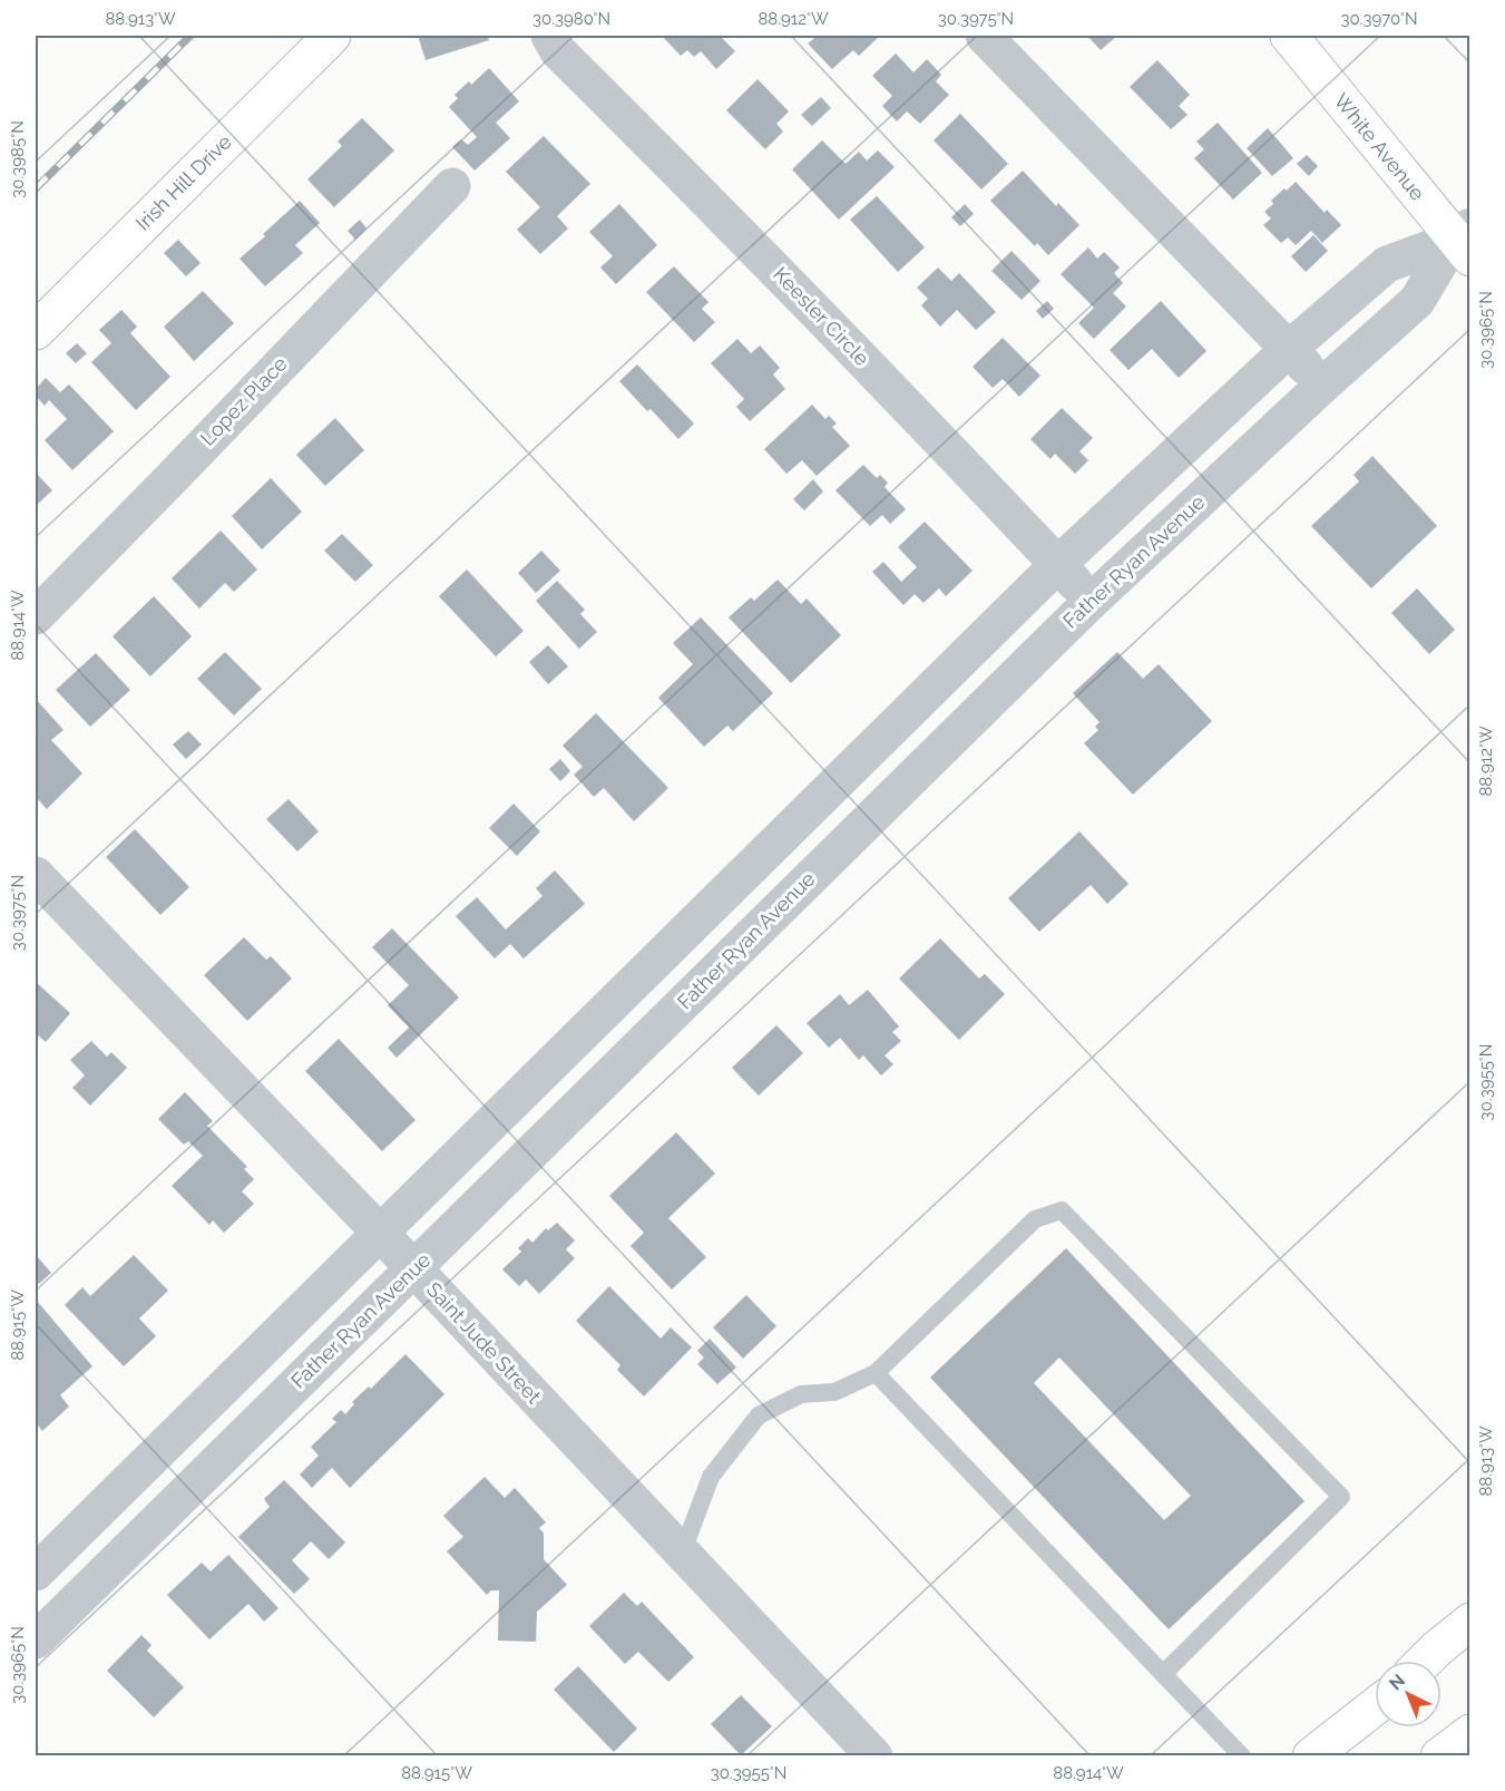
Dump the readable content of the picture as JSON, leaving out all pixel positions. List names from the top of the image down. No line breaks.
{"streets":{"main road":["White Avenue","Irish Hill Drive"],"street":["Keesler Circle","Lopez Place","Father Ryan Avenue","Saint Jude Street"]},"crossings":[["White Avenue","Father Ryan Avenue"],["Keesler Circle","Father Ryan Avenue"],["Father Ryan Avenue","Saint Jude Street"]],"north":"top left","coordinates":["88.913°W","30.3980°N","88.912°W","30.3975°N","30.3970°N","30.3985°N","30.3965°N","88.914°W","30.3955°N","88.915°W"]}
